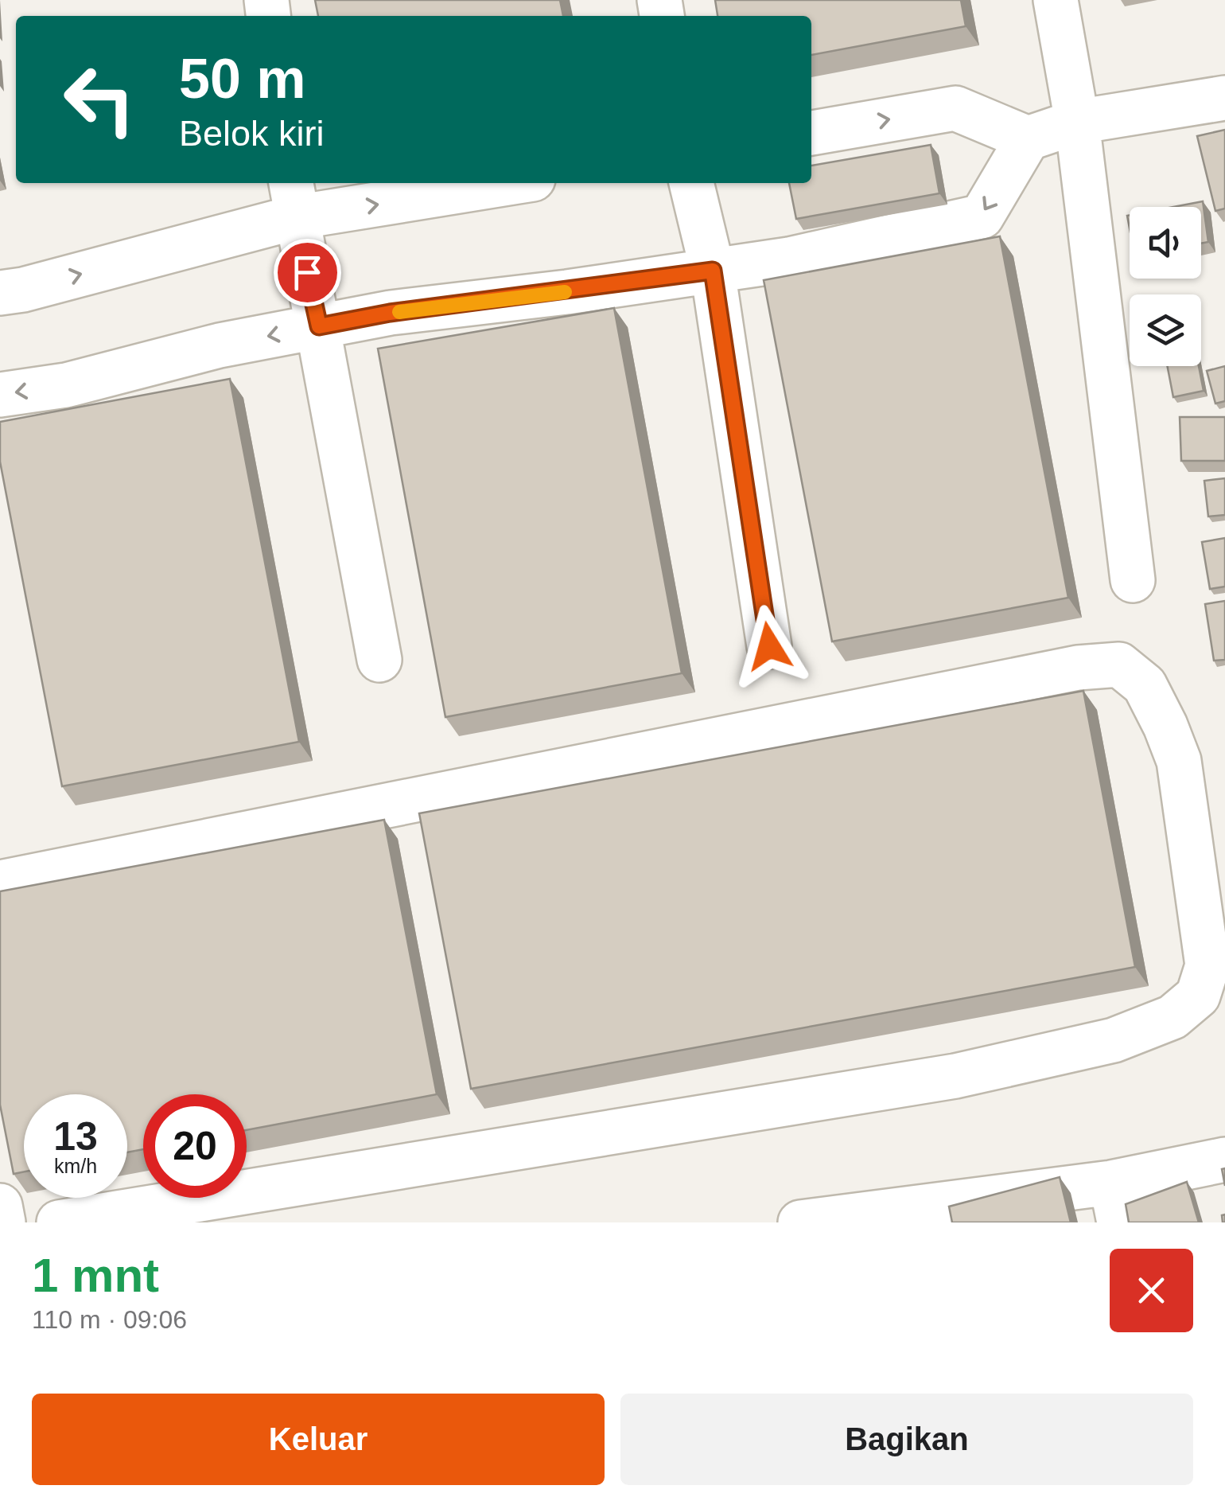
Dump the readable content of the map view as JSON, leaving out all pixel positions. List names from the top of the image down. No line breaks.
{"page":{"turn":["50 m","Belok kiri"],"speed":"13 km/h","limit":"20","heading":["1 mnt","110 m · 09:06"],"buttons":["Keluar","Bagikan"]}}
